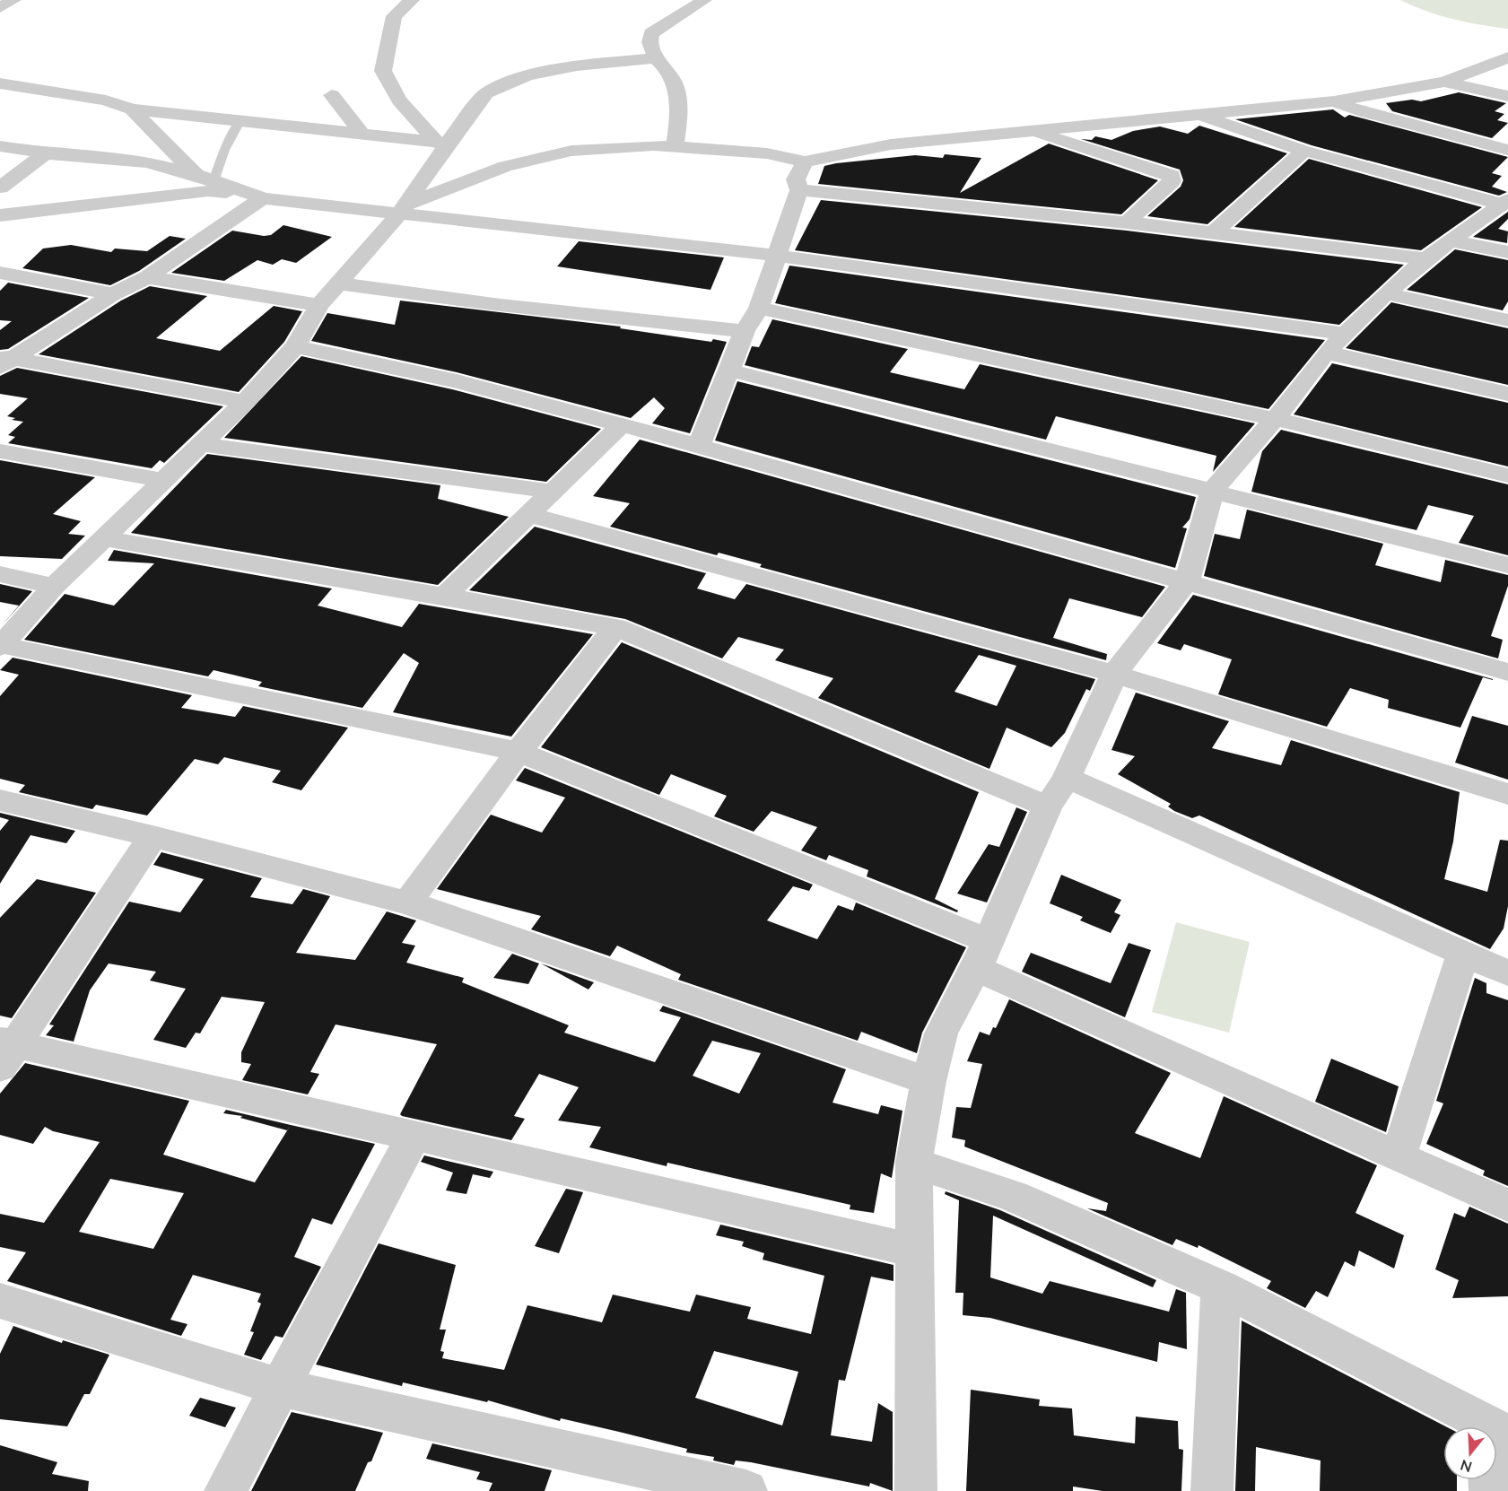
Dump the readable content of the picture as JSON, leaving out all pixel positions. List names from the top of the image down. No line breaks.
{"north":"bottom"}
